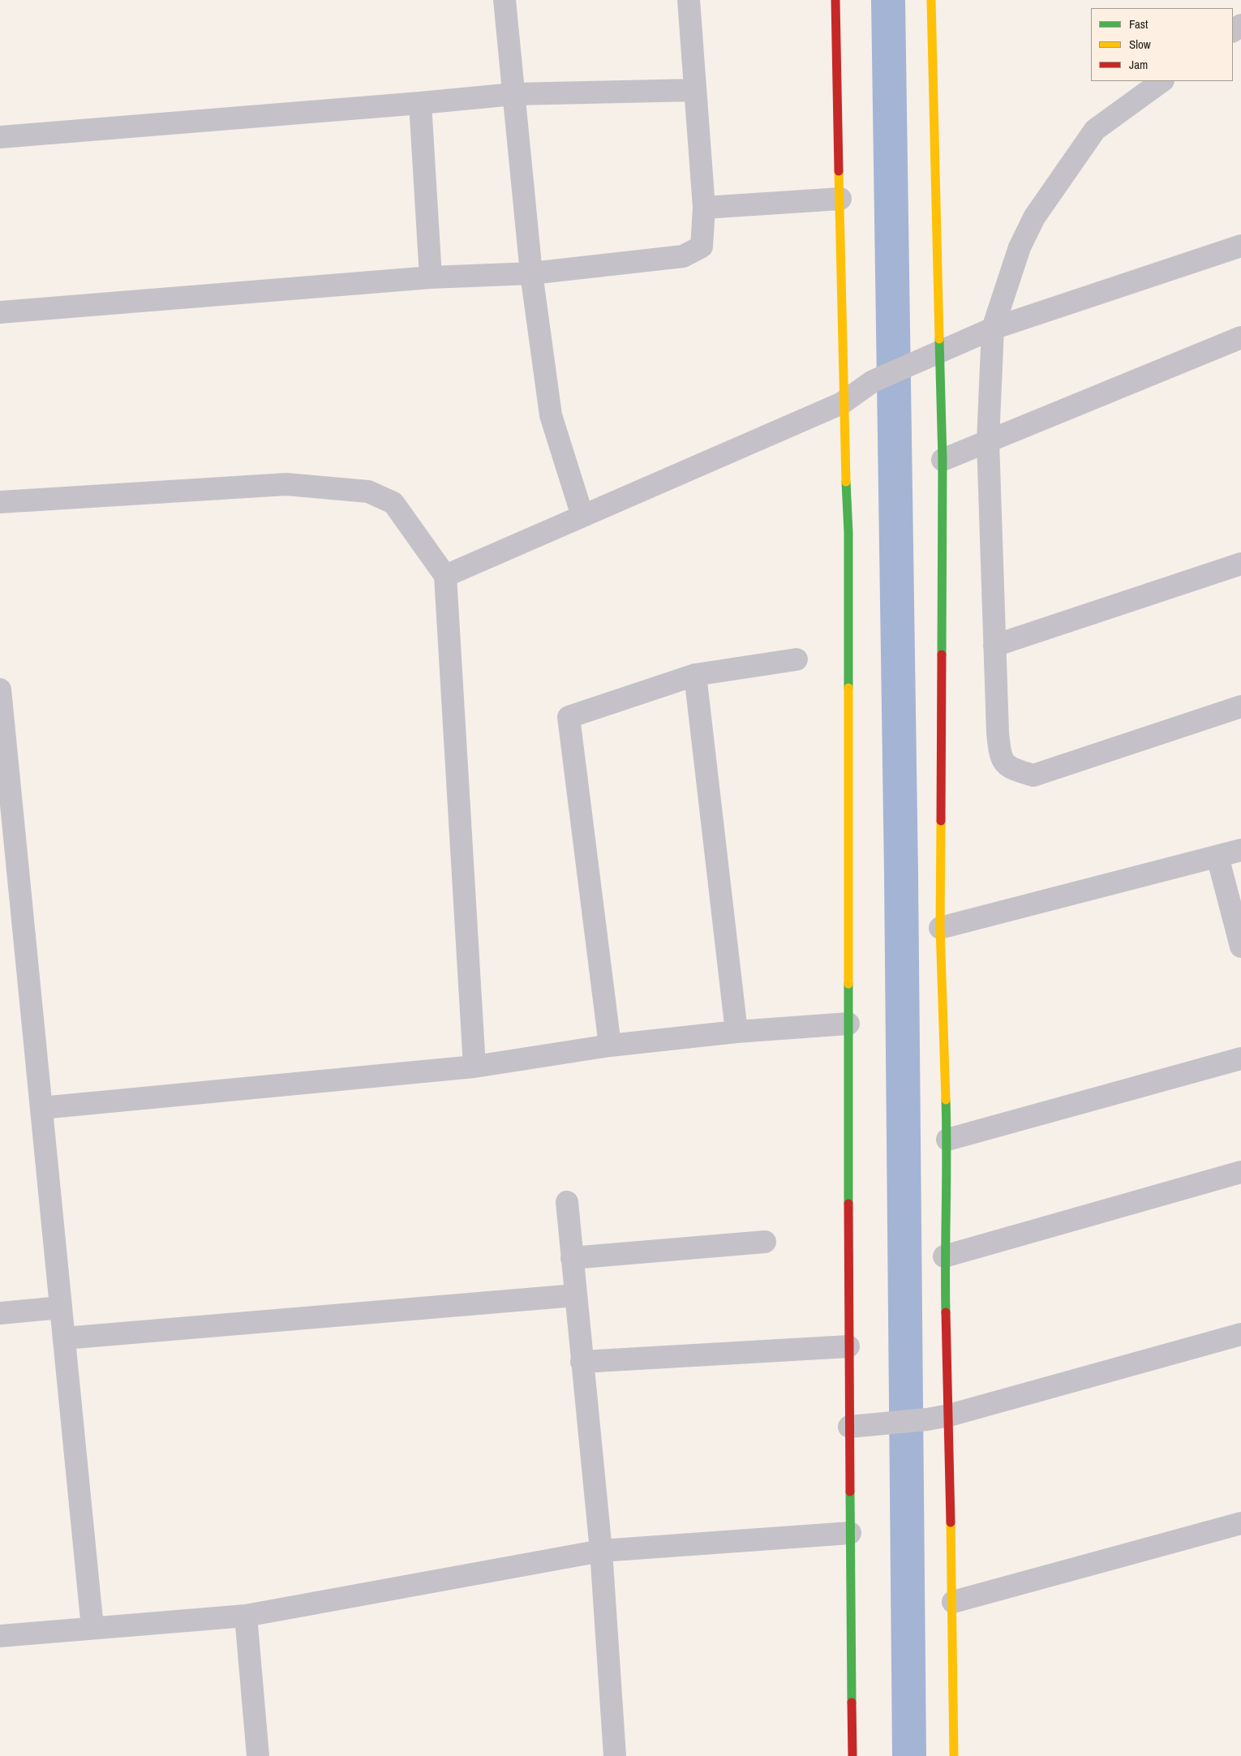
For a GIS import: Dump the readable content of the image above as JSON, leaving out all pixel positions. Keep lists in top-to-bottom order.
{
  "legend": ["Fast", "Slow", "Jam"]
}
